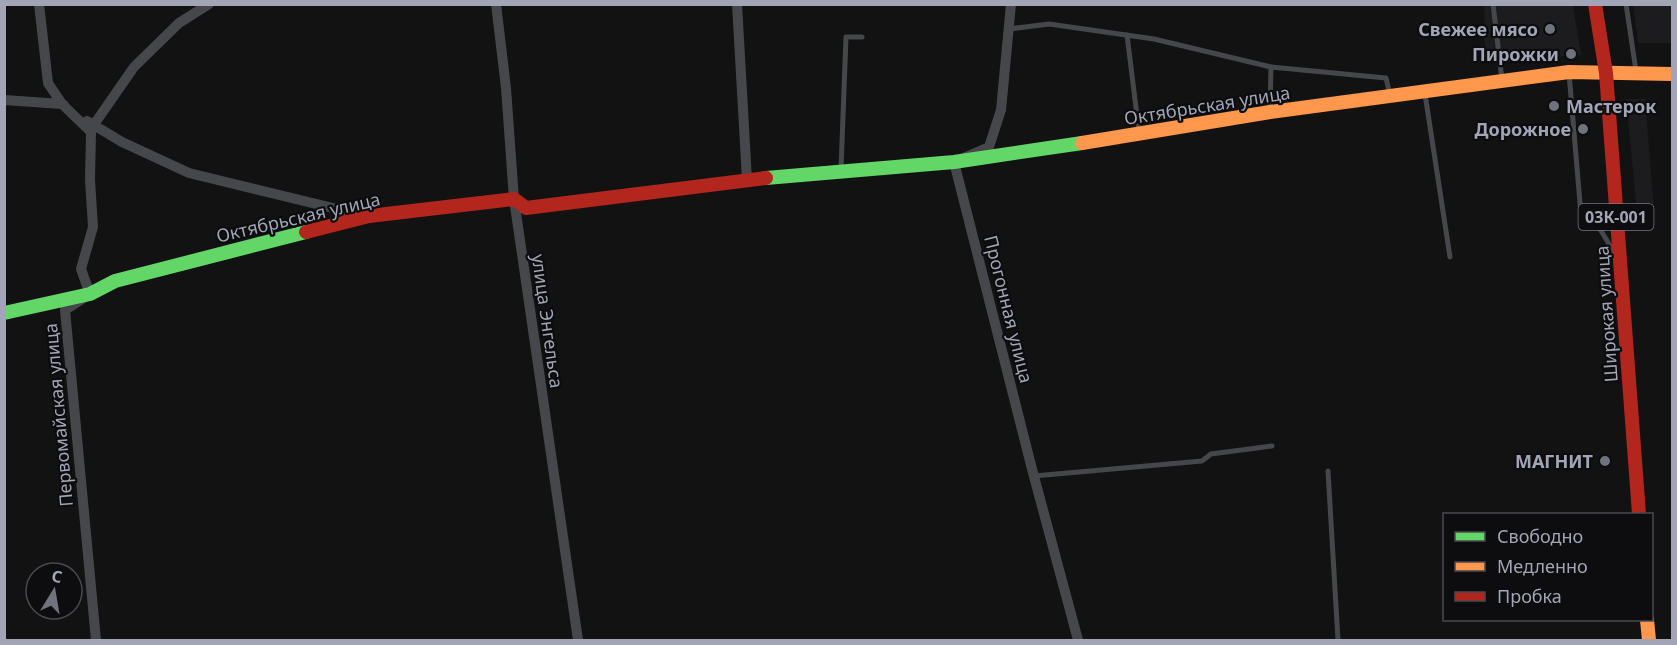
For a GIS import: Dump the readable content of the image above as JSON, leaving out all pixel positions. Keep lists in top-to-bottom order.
{
  "streets": {
    "street": [
      "Октябрьская улица",
      "03К-001",
      "Прогонная улица",
      "Широкая улица",
      "улица Энгельса",
      "Первомайская улица"
    ]
  },
  "crossings": [
    ["Октябрьская улица", "Прогонная улица"],
    ["Октябрьская улица", "Широкая улица"],
    ["Октябрьская улица", "улица Энгельса"],
    ["Октябрьская улица", "Первомайская улица"]
  ],
  "places": [
    "Свежее мясо",
    "Пирожки",
    "Мастерок",
    "Дорожное",
    "МАГНИТ"
  ],
  "legend": ["Свободно", "Медленно", "Пробка"],
  "north": "top"
}
